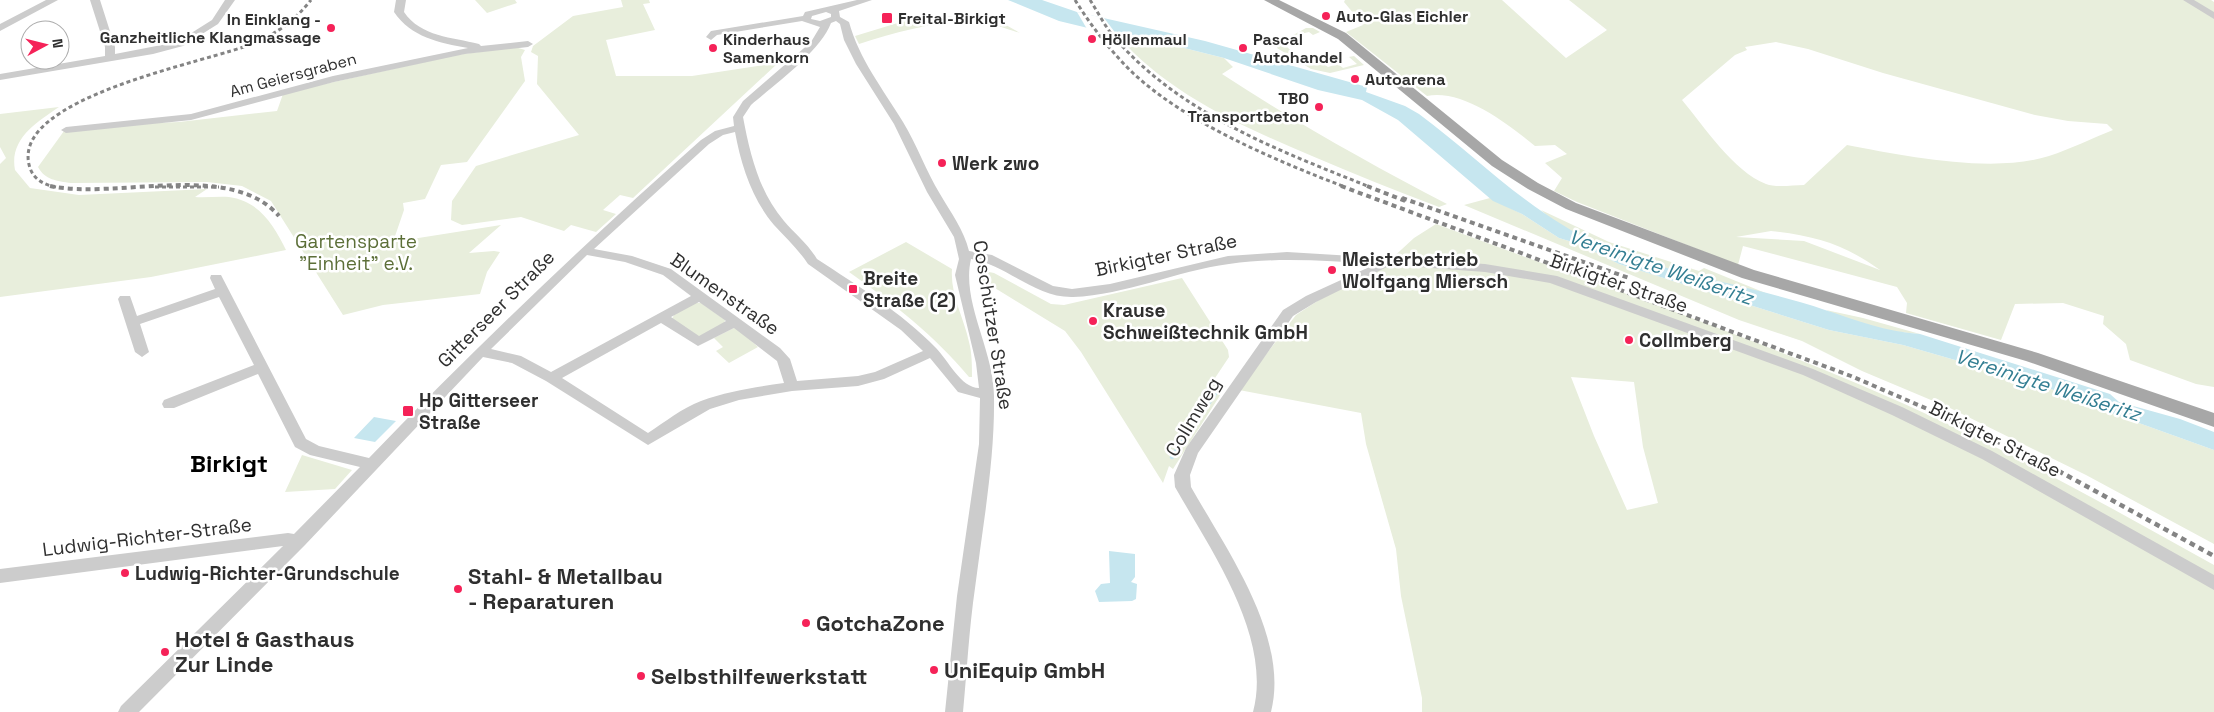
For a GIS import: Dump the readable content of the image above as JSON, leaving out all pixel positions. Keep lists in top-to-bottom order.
{
  "streets": {
    "street": [
      "Am Geiersgraben",
      "Birkigter Straße",
      "Blumenstraße",
      "Gitterseer Straße",
      "Coschützer Straße",
      "Collmweg",
      "Ludwig-Richter-Straße"
    ]
  },
  "crossings": [
    ["Birkigter Straße", "Coschützer Straße"],
    ["Birkigter Straße", "Collmweg"],
    ["Blumenstraße", "Gitterseer Straße"],
    ["Gitterseer Straße", "Ludwig-Richter-Straße"]
  ],
  "districts": ["Birkigt"],
  "water": ["Vereinigte Weißeritz"],
  "parks": ["Gartensparte \"Einheit\" e.V."],
  "places": {
    "other": [
      "Auto-Glas Eichler",
      "In Einklang - Ganzheitliche Klangmassage",
      "Höllenmaul",
      "Kinderhaus Samenkorn",
      "Pascal Autohandel",
      "Autoarena",
      "TBO Transportbeton",
      "Werk zwo",
      "Meisterbetrieb Wolfgang Miersch",
      "Krause Schweißtechnik GmbH",
      "Collmberg",
      "Ludwig-Richter-Grundschule",
      "Stahl- & Metallbau - Reparaturen",
      "GotchaZone",
      "Hotel & Gasthaus Zur Linde",
      "UniEquip GmbH",
      "Selbsthilfewerkstatt"
    ],
    "transit": ["Freital-Birkigt", "Breite Straße (2)", "Hp Gitterseer Straße"]
  },
  "north": "right"
}
